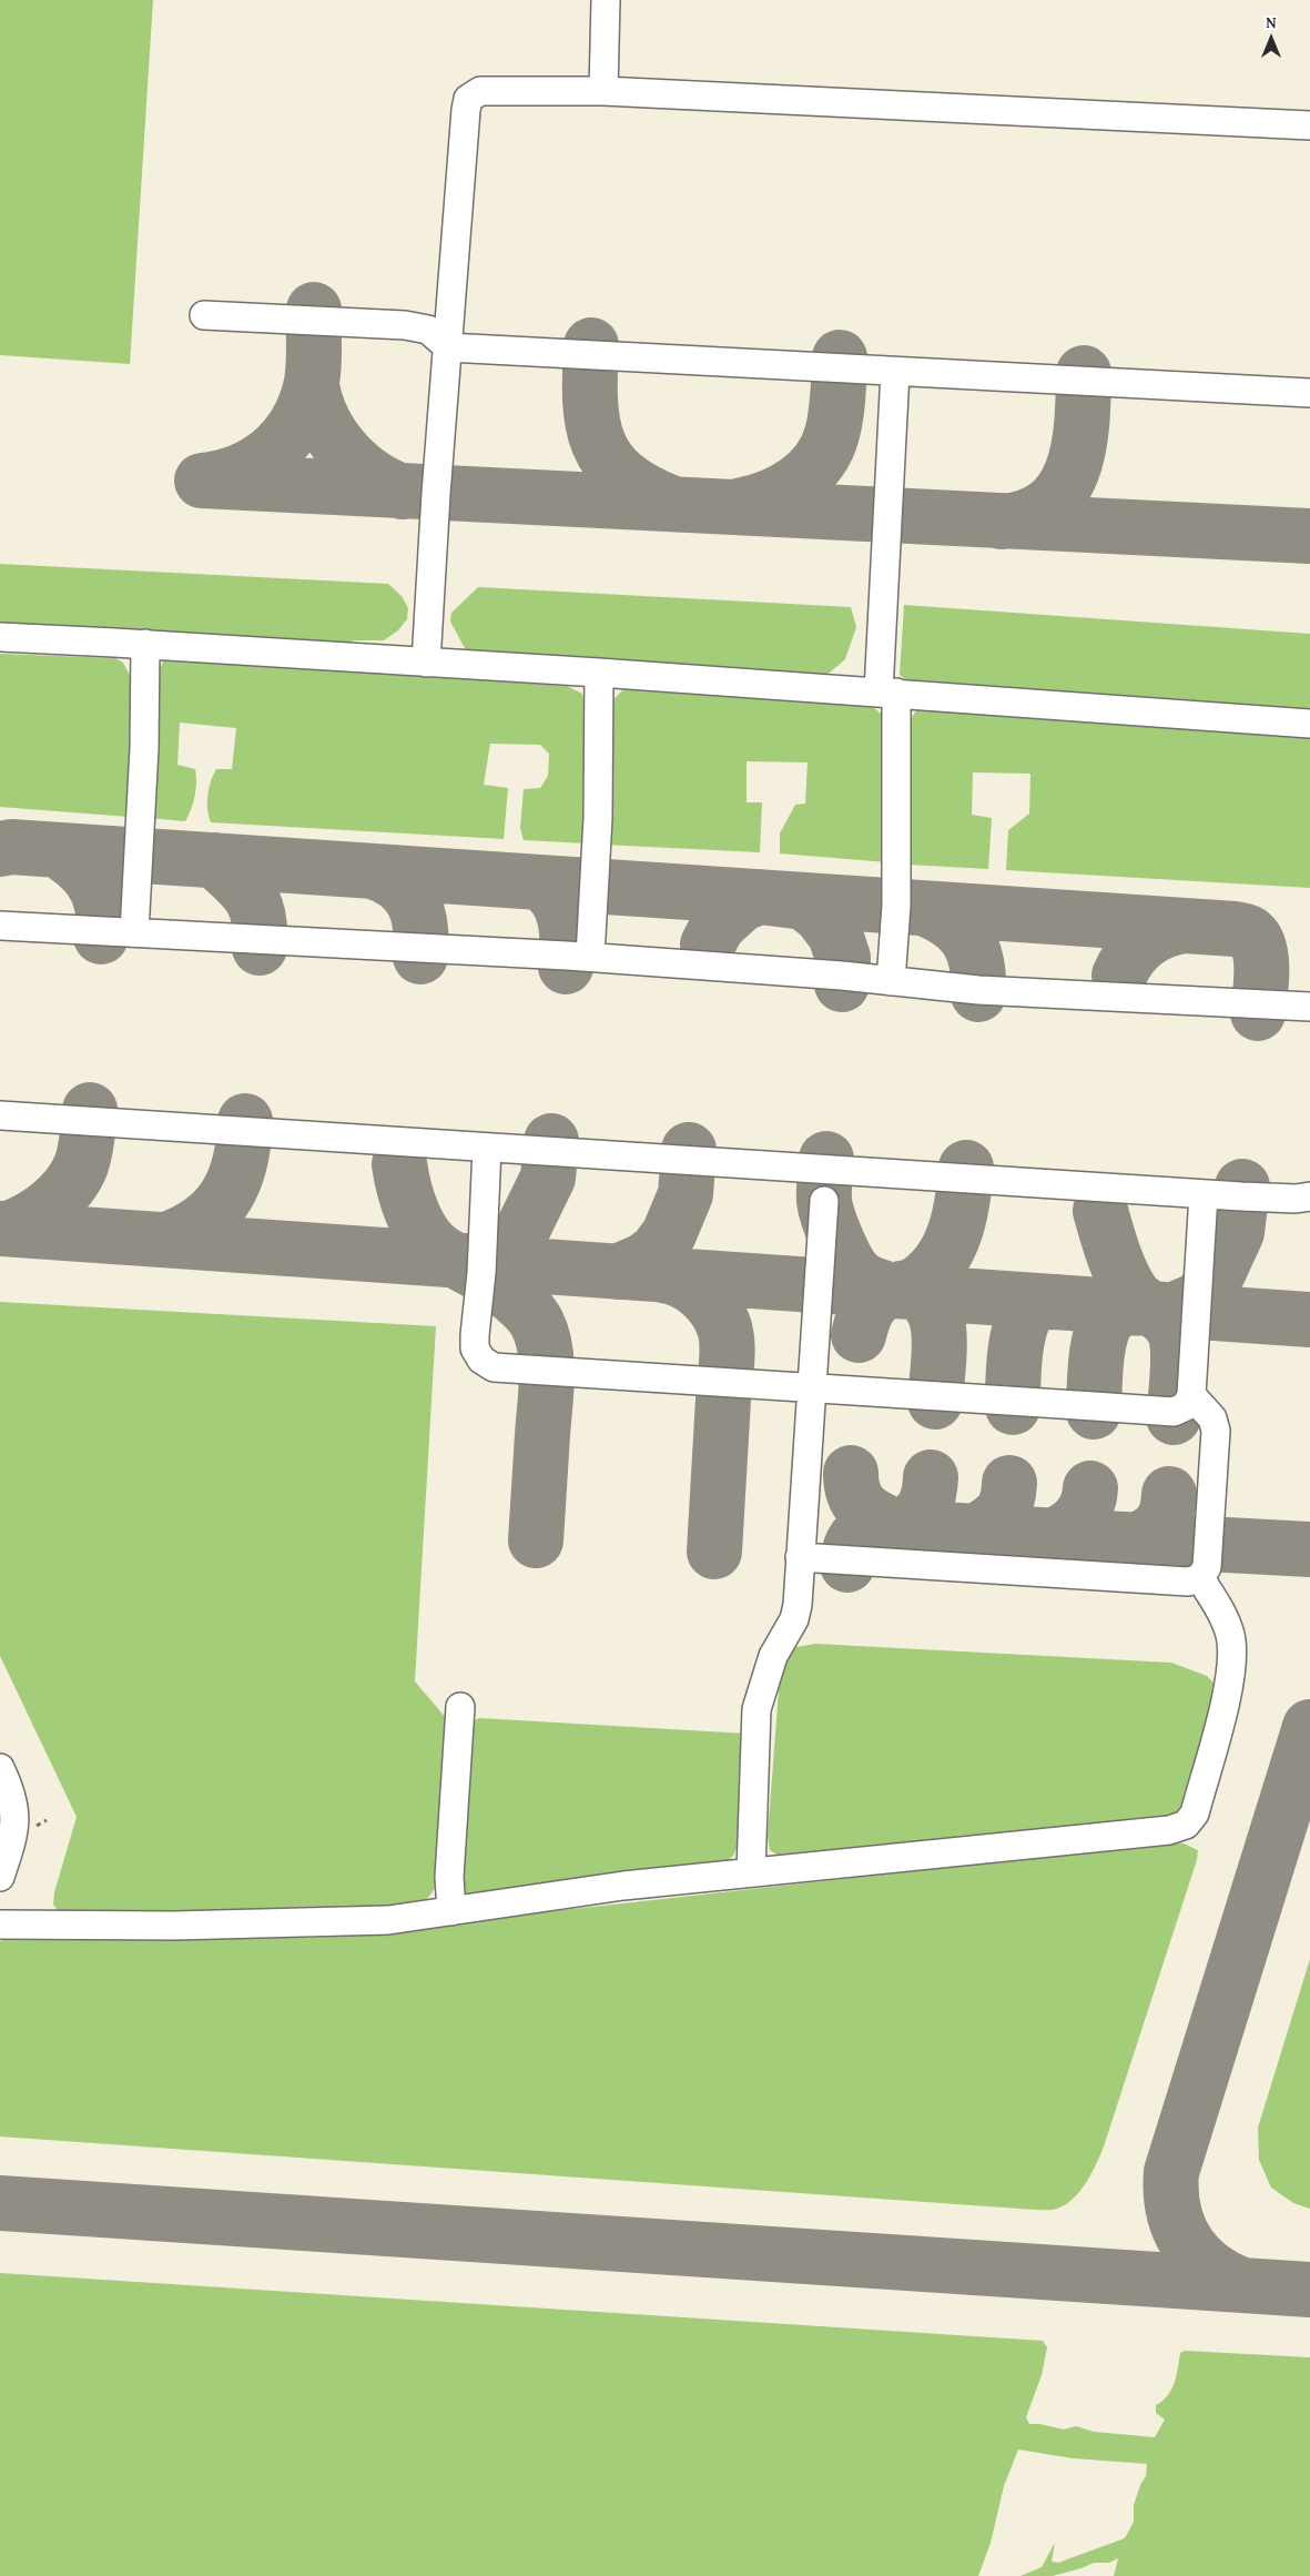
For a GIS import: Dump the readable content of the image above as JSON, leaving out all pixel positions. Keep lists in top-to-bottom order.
{
  "north": "top"
}
